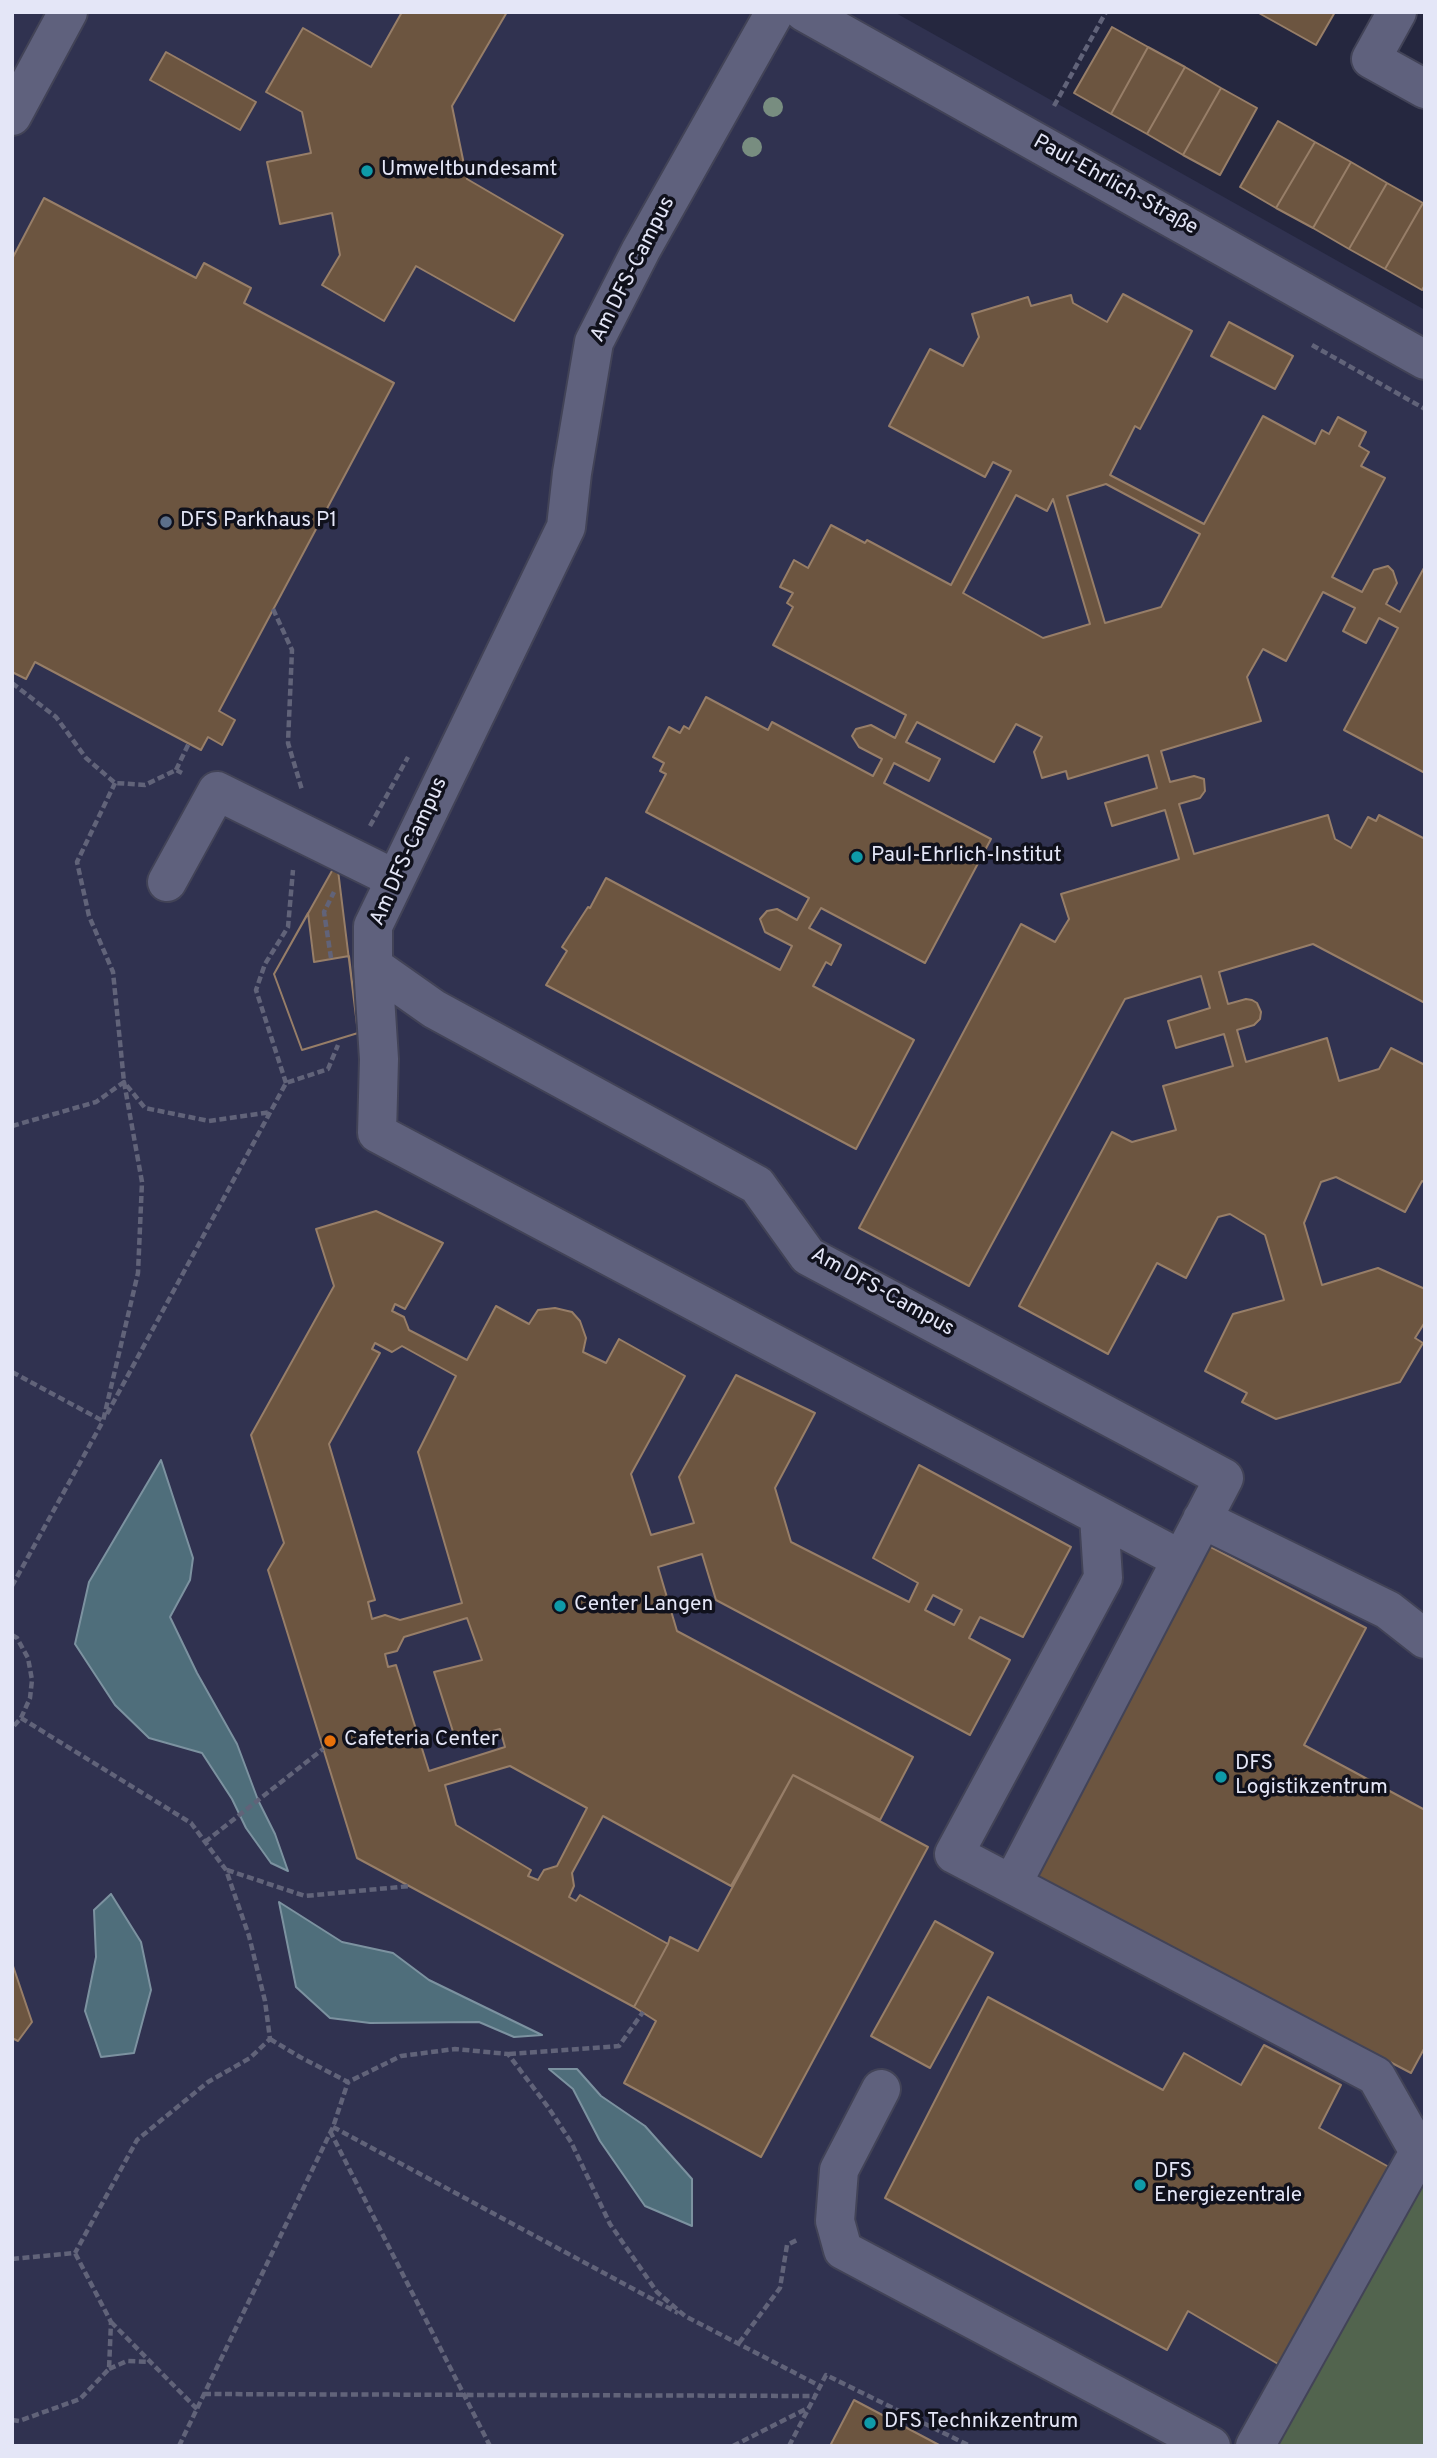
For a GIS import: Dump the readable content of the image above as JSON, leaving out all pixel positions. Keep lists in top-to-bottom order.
{
  "streets": {
    "street": ["Paul-Ehrlich-Straße", "Am DFS-Campus"]
  },
  "places": [
    "Umweltbundesamt",
    "DFS Parkhaus P1",
    "Paul-Ehrlich-Institut",
    "Center Langen",
    "Cafeteria Center",
    "DFS Logistikzentrum",
    "DFS Energiezentrale",
    "DFS Technikzentrum"
  ]
}
